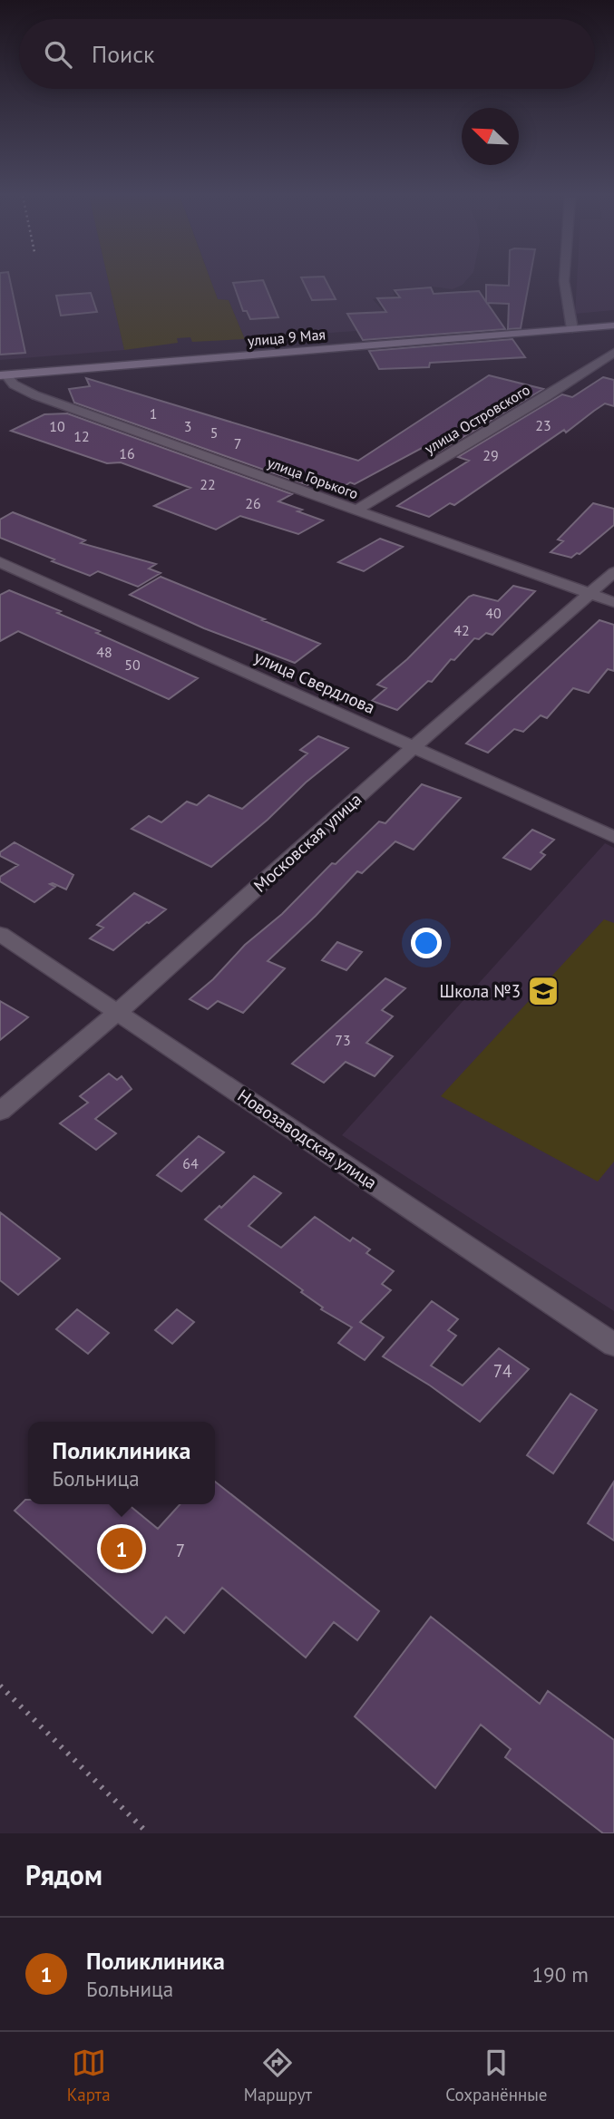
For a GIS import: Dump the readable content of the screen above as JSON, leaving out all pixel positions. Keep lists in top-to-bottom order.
{
  "streets": {
    "street": [
      "улица 9 Мая",
      "улица Островского",
      "улица Горького",
      "улица Свердлова",
      "Московская улица",
      "Новозаводская улица"
    ]
  },
  "crossings": [
    ["улица 9 Мая", "улица Горького"],
    ["улица Островского", "улица Горького"],
    ["улица Горького", "Московская улица"],
    ["улица Свердлова", "Московская улица"],
    ["Московская улица", "Новозаводская улица"]
  ],
  "places": {
    "school or university": ["Школа №3"]
  },
  "house_numbers": [
    "1",
    "23",
    "10",
    "3",
    "5",
    "12",
    "7",
    "16",
    "29",
    "22",
    "26",
    "40",
    "42",
    "48",
    "50",
    "73",
    "64",
    "74",
    "7"
  ],
  "north": "top left",
  "page": {
    "search": "Поиск",
    "popup": ["Поликлиника", "Больница"],
    "pins": "1",
    "heading": "Рядом",
    "list": [
      {
        "mark": "1",
        "name": "Поликлиника",
        "note": "Больница",
        "value": "190 m"
      }
    ],
    "nav": ["Карта", "Маршрут", "Сохранённые"]
  }
}
